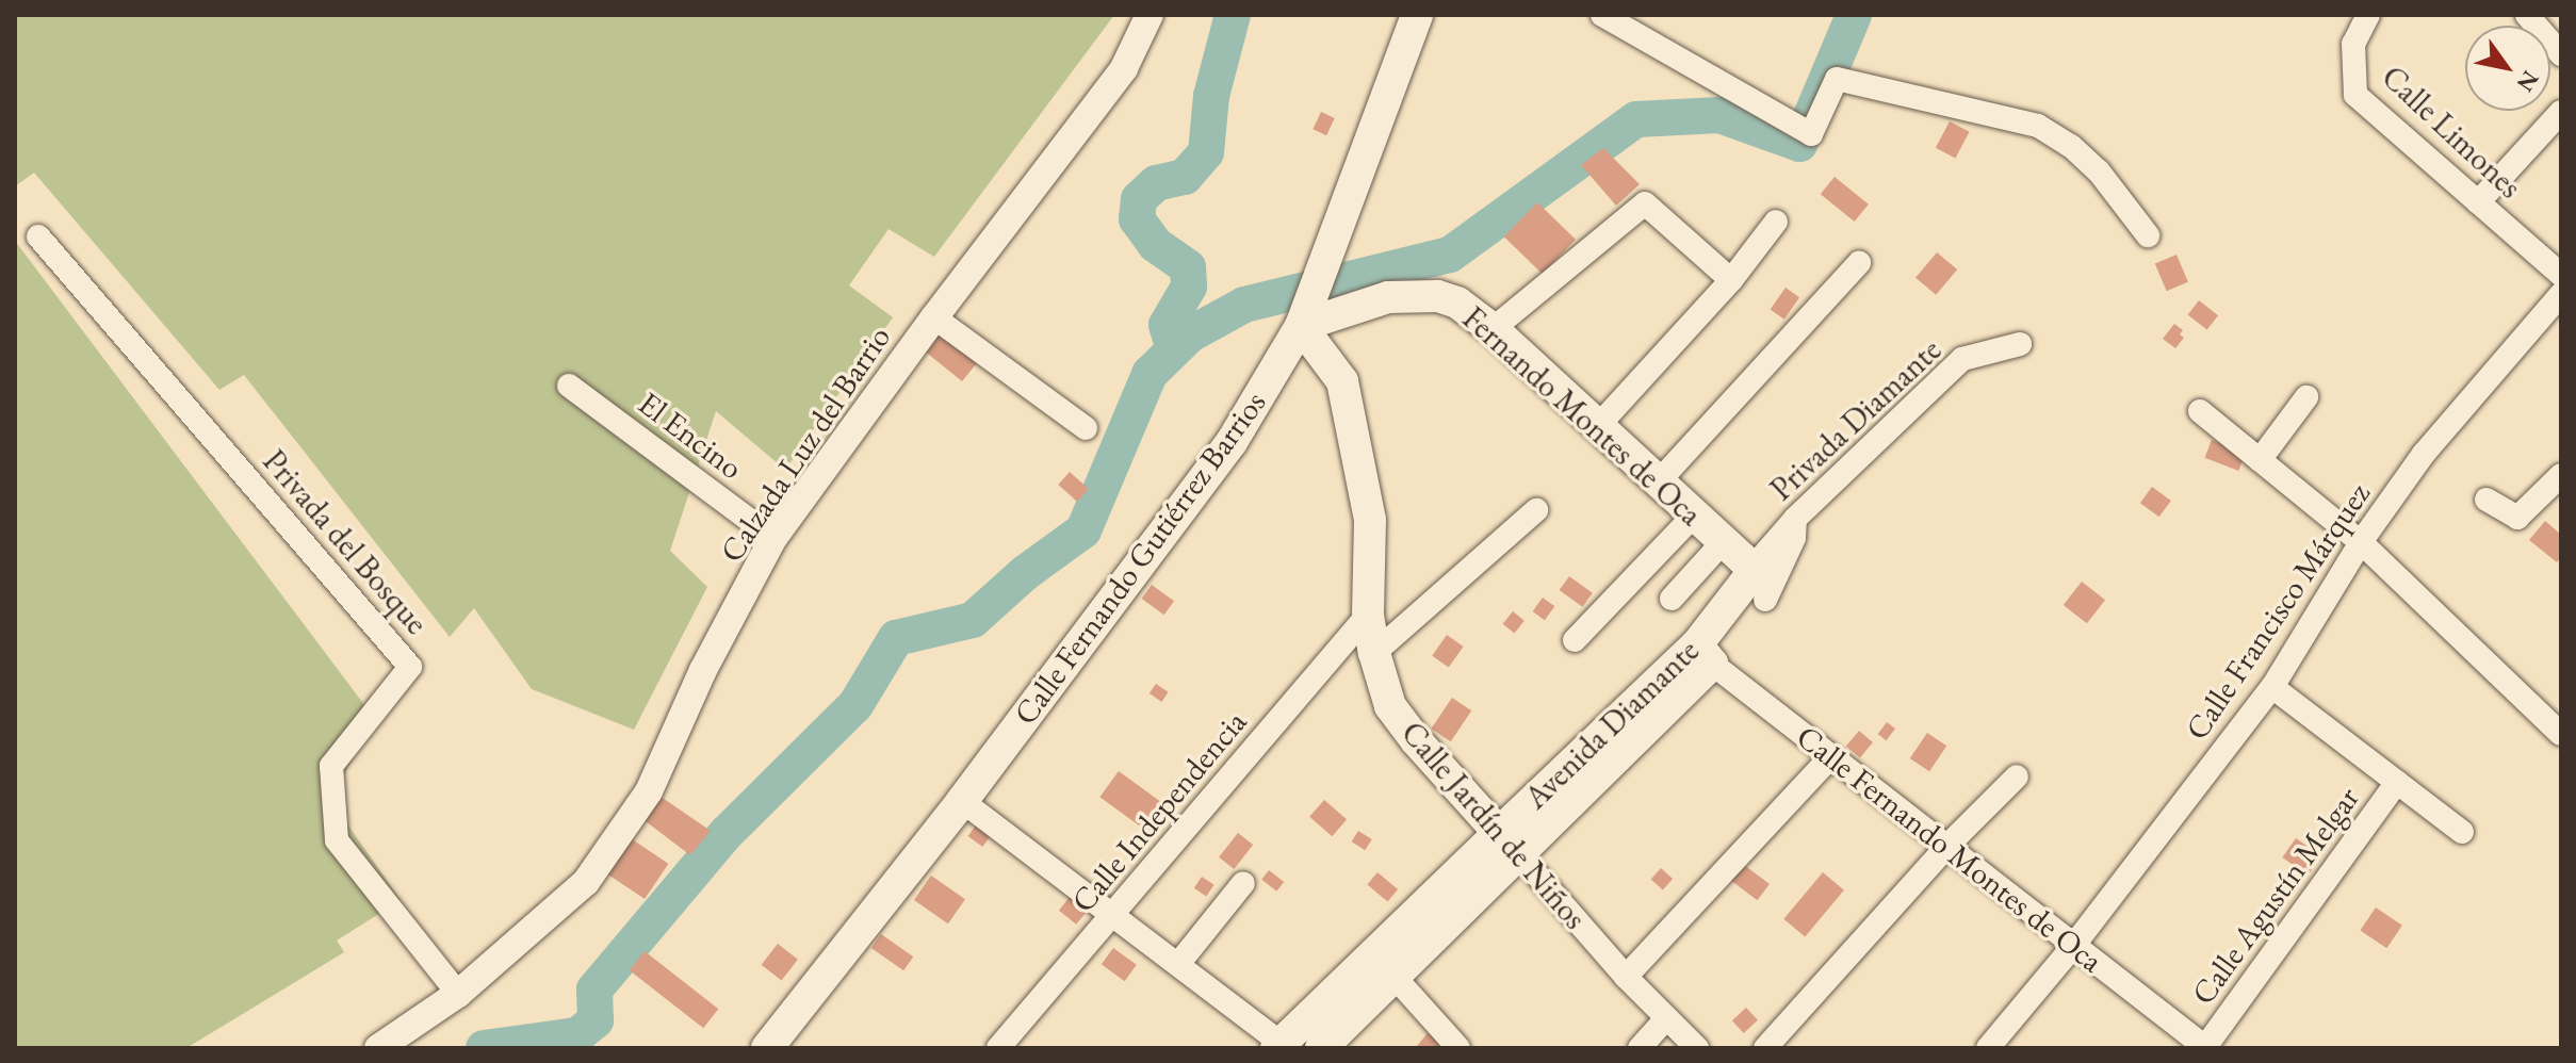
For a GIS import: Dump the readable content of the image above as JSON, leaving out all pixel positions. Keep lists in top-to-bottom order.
{
  "streets": {
    "main road": [
      "Fernando Montes de Oca",
      "Calle Fernando Gutiérrez Barrios",
      "Avenida Diamante",
      "Calle Jardín de Niños"
    ],
    "street": [
      "Calle Limones",
      "Privada Diamante",
      "El Encino",
      "Calzada Luz del Barrio",
      "Privada del Bosque",
      "Calle Francisco Márquez",
      "Calle Independencia",
      "Calle Fernando Montes de Oca",
      "Calle Agustín Melgar"
    ]
  },
  "crossings": [
    ["Fernando Montes de Oca", "Privada Diamante"],
    ["Fernando Montes de Oca", "Calle Fernando Gutiérrez Barrios"],
    ["Fernando Montes de Oca", "Avenida Diamante"],
    ["Fernando Montes de Oca", "Calle Jardín de Niños"],
    ["Privada Diamante", "Avenida Diamante"],
    ["El Encino", "Calzada Luz del Barrio"],
    ["Calzada Luz del Barrio", "Privada del Bosque"],
    ["Calle Fernando Gutiérrez Barrios", "Calle Jardín de Niños"],
    ["Calle Francisco Márquez", "Calle Fernando Montes de Oca"],
    ["Avenida Diamante", "Calle Jardín de Niños"],
    ["Avenida Diamante", "Calle Fernando Montes de Oca"],
    ["Calle Independencia", "Calle Jardín de Niños"],
    ["Calle Fernando Montes de Oca", "Calle Agustín Melgar"]
  ],
  "north": "bottom right"
}
